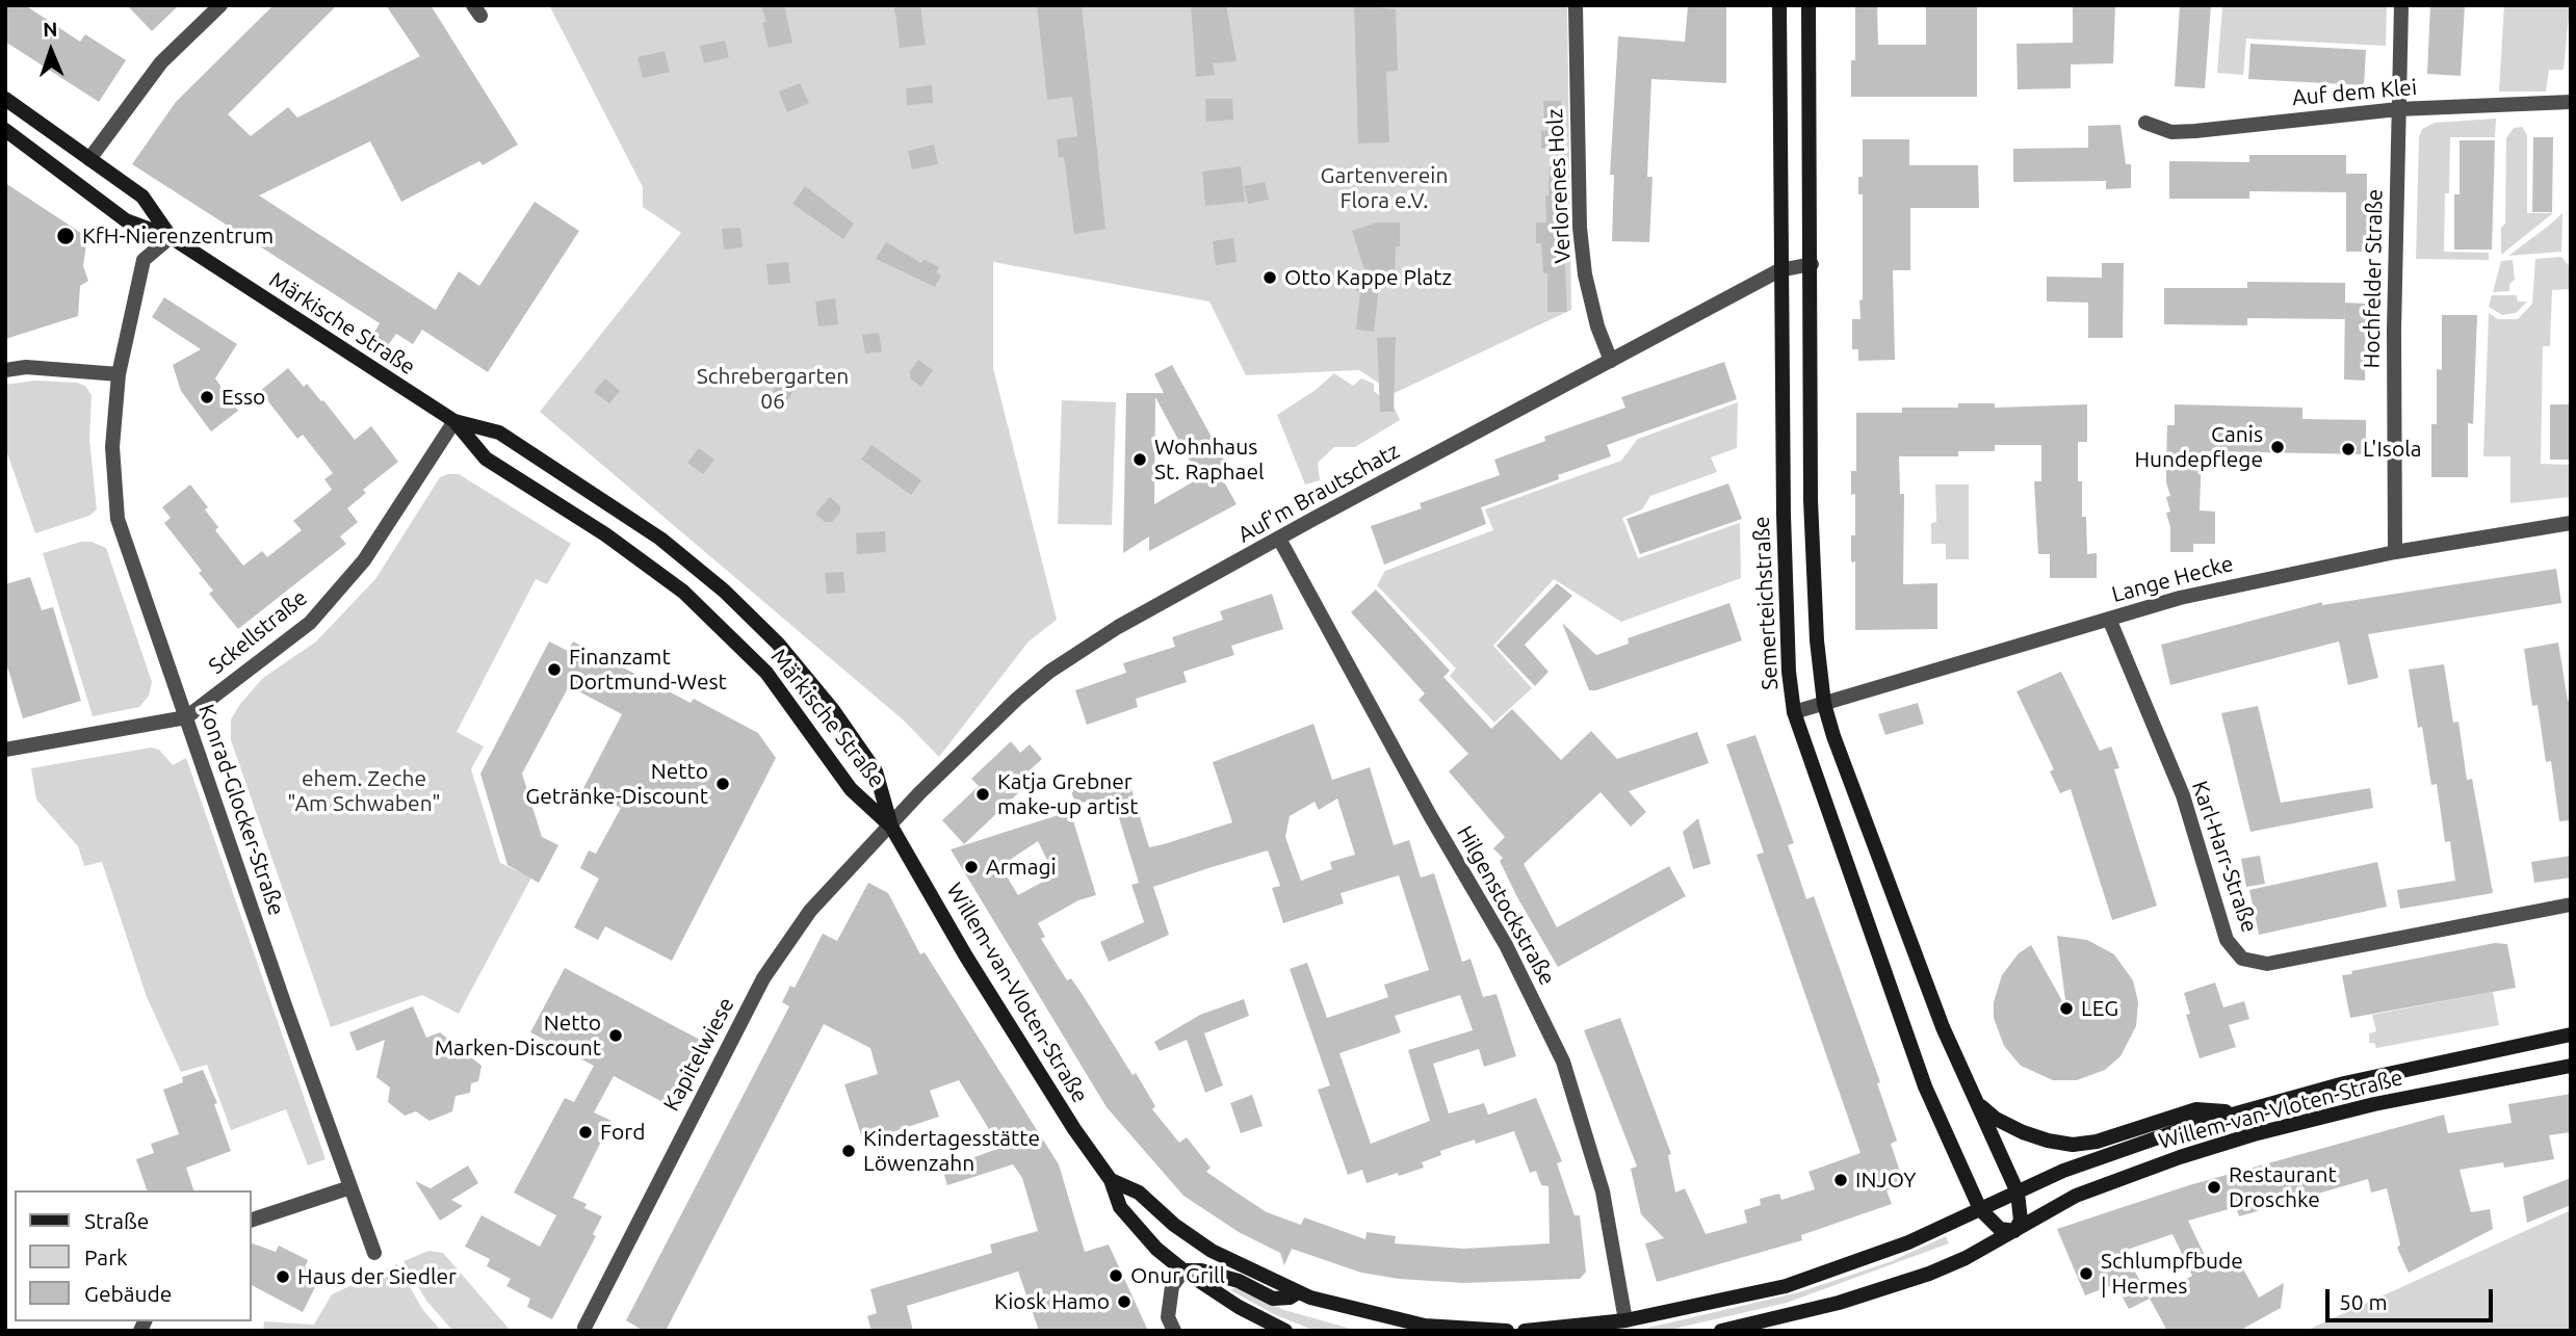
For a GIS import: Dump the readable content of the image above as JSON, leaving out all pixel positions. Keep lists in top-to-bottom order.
{
  "streets": {
    "main road": ["Märkische Straße", "Semerteichstraße", "Willem-van-Vloten-Straße"],
    "street": [
      "Auf dem Klei",
      "Verlorenes Holz",
      "Hochfelder Straße",
      "Auf'm Brautschatz",
      "Lange Hecke",
      "Sckellstraße",
      "Konrad-Glocker-Straße",
      "Karl-Harr-Straße",
      "Hilgenstockstraße",
      "Kapitelwiese"
    ]
  },
  "crossings": [
    ["Auf dem Klei", "Hochfelder Straße"],
    ["Verlorenes Holz", "Auf'm Brautschatz"],
    ["Hochfelder Straße", "Lange Hecke"],
    ["Märkische Straße", "Auf'm Brautschatz"],
    ["Märkische Straße", "Sckellstraße"],
    ["Märkische Straße", "Konrad-Glocker-Straße"],
    ["Märkische Straße", "Willem-van-Vloten-Straße"],
    ["Märkische Straße", "Kapitelwiese"],
    ["Auf'm Brautschatz", "Semerteichstraße"],
    ["Auf'm Brautschatz", "Hilgenstockstraße"],
    ["Auf'm Brautschatz", "Willem-van-Vloten-Straße"],
    ["Auf'm Brautschatz", "Kapitelwiese"],
    ["Lange Hecke", "Semerteichstraße"],
    ["Lange Hecke", "Karl-Harr-Straße"],
    ["Semerteichstraße", "Willem-van-Vloten-Straße"],
    ["Sckellstraße", "Konrad-Glocker-Straße"],
    ["Hilgenstockstraße", "Willem-van-Vloten-Straße"],
    ["Willem-van-Vloten-Straße", "Kapitelwiese"]
  ],
  "parks": ["Gartenverein Flora e.V.", "Schrebergarten 06", "ehem. Zeche \"Am Schwaben\""],
  "places": [
    "KfH-Nierenzentrum",
    "Otto Kappe Platz",
    "Esso",
    "Canis Hundepflege",
    "L'Isola",
    "Wohnhaus St. Raphael",
    "Finanzamt Dortmund-West",
    "Netto Getränke-Discount",
    "Katja Grebner make-up artist",
    "Armagi",
    "LEG",
    "Netto Marken-Discount",
    "Ford",
    "Kindertagesstätte Löwenzahn",
    "INJOY",
    "Restaurant Droschke",
    "Schlumpfbude | Hermes",
    "Onur Grill",
    "Haus der Siedler",
    "Kiosk Hamo"
  ],
  "legend": ["Straße", "Park", "Gebäude"],
  "scale_bar": "50 m",
  "north": "top"
}
